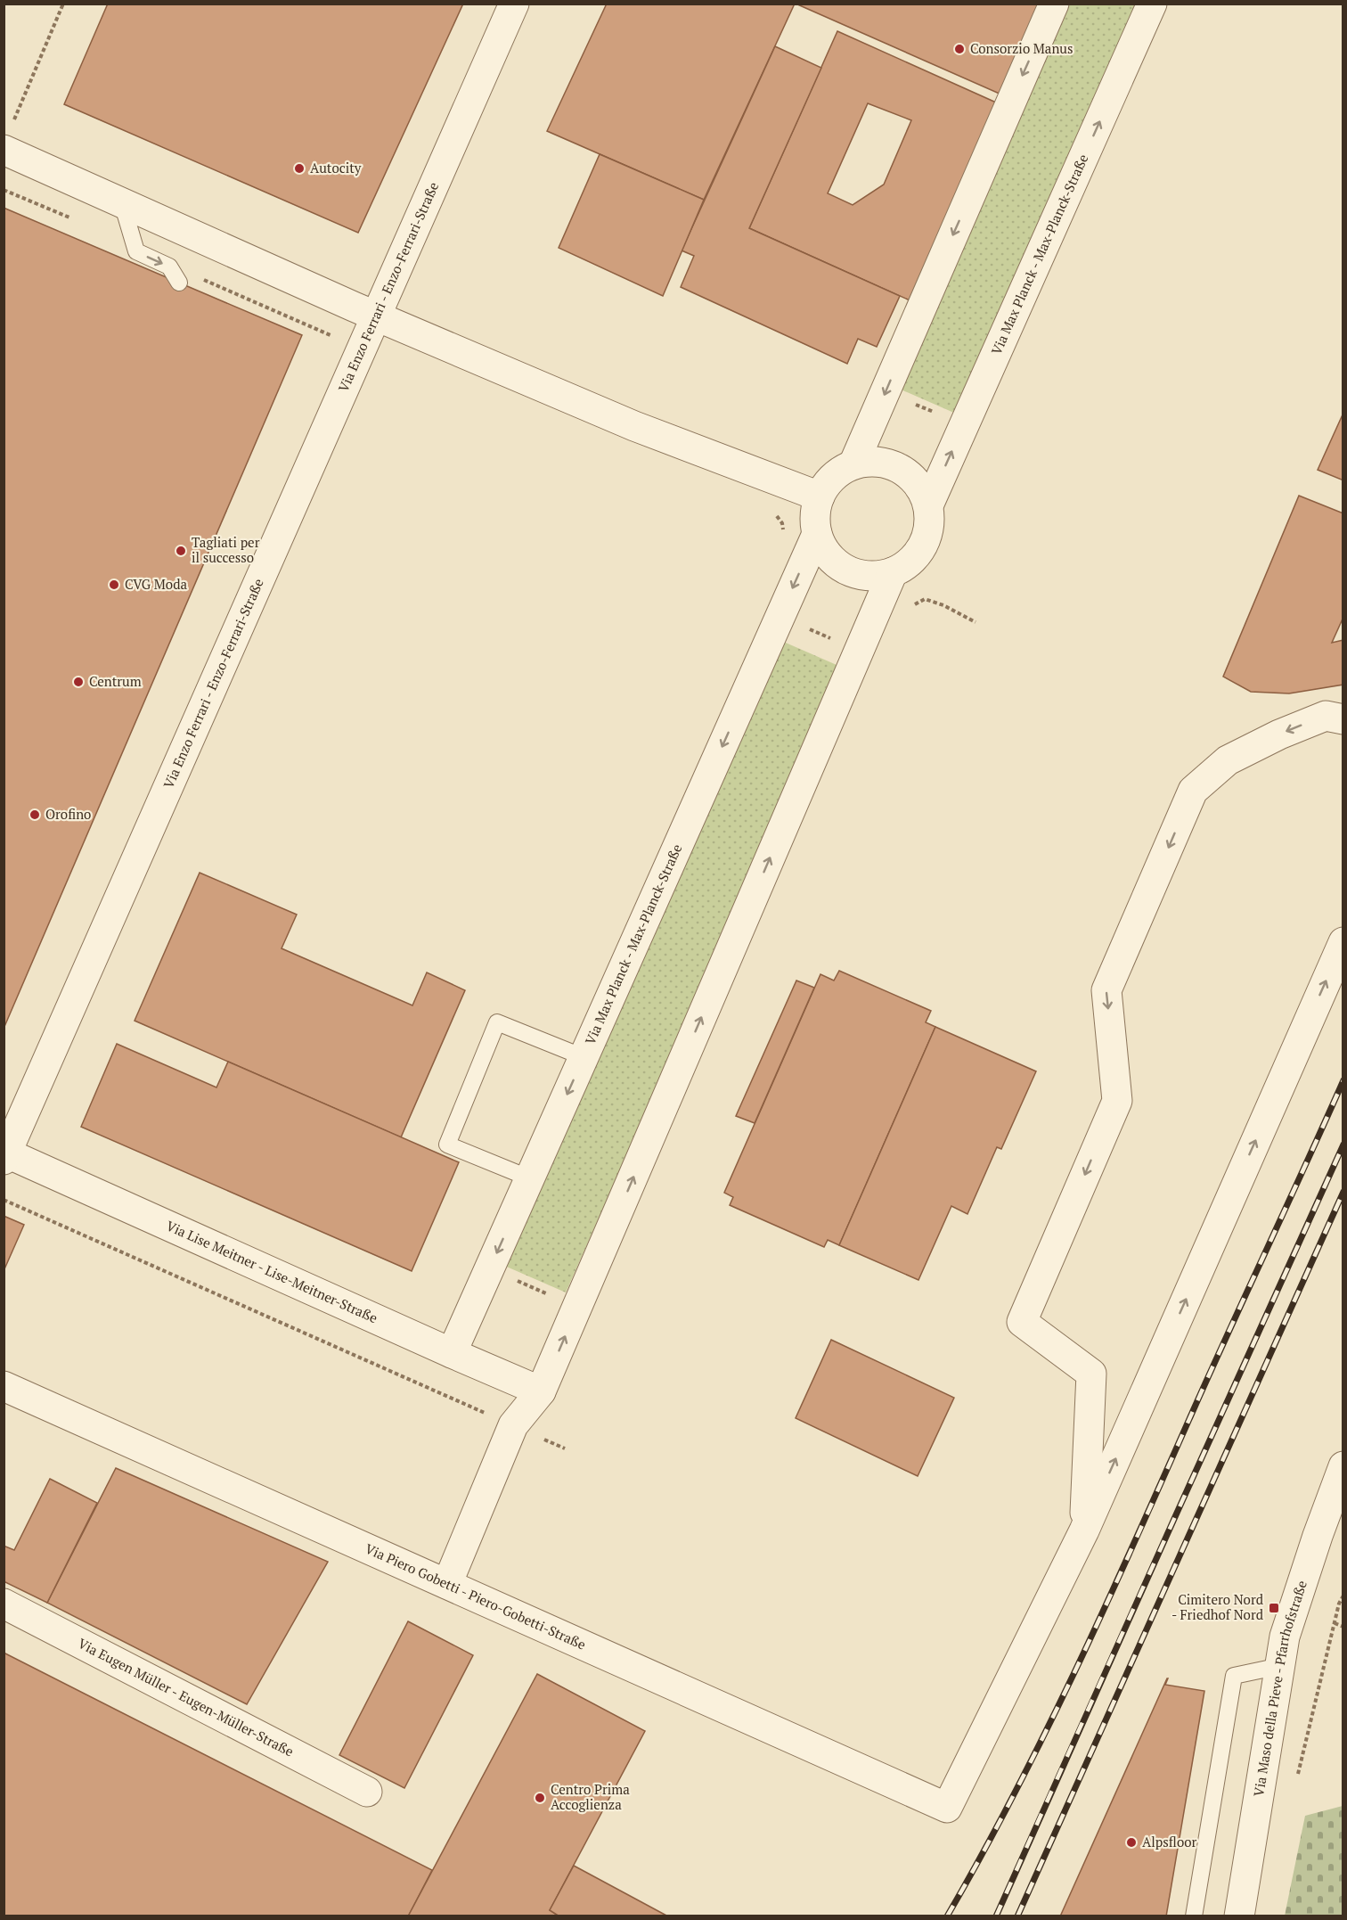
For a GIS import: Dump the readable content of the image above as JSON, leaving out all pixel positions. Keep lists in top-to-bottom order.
{
  "streets": {
    "street": [
      "Via Max Planck - Max-Planck-Straße",
      "Via Enzo Ferrari - Enzo-Ferrari-Straße",
      "Via Lise Meitner - Lise-Meitner-Straße",
      "Via Piero Gobetti - Piero-Gobetti-Straße",
      "Via Maso della Pieve - Pfarrhofstraße",
      "Via Eugen Müller - Eugen-Müller-Straße"
    ]
  },
  "crossings": [
    ["Via Max Planck - Max-Planck-Straße", "Via Lise Meitner - Lise-Meitner-Straße"],
    ["Via Enzo Ferrari - Enzo-Ferrari-Straße", "Via Lise Meitner - Lise-Meitner-Straße"]
  ],
  "places": {
    "other": [
      "Consorzio Manus",
      "Autocity",
      "Tagliati per il successo",
      "CVG Moda",
      "Centrum",
      "Orofino",
      "Centro Prima Accoglienza",
      "Alpsfloor"
    ],
    "transit": ["Cimitero Nord - Friedhof Nord"]
  }
}
